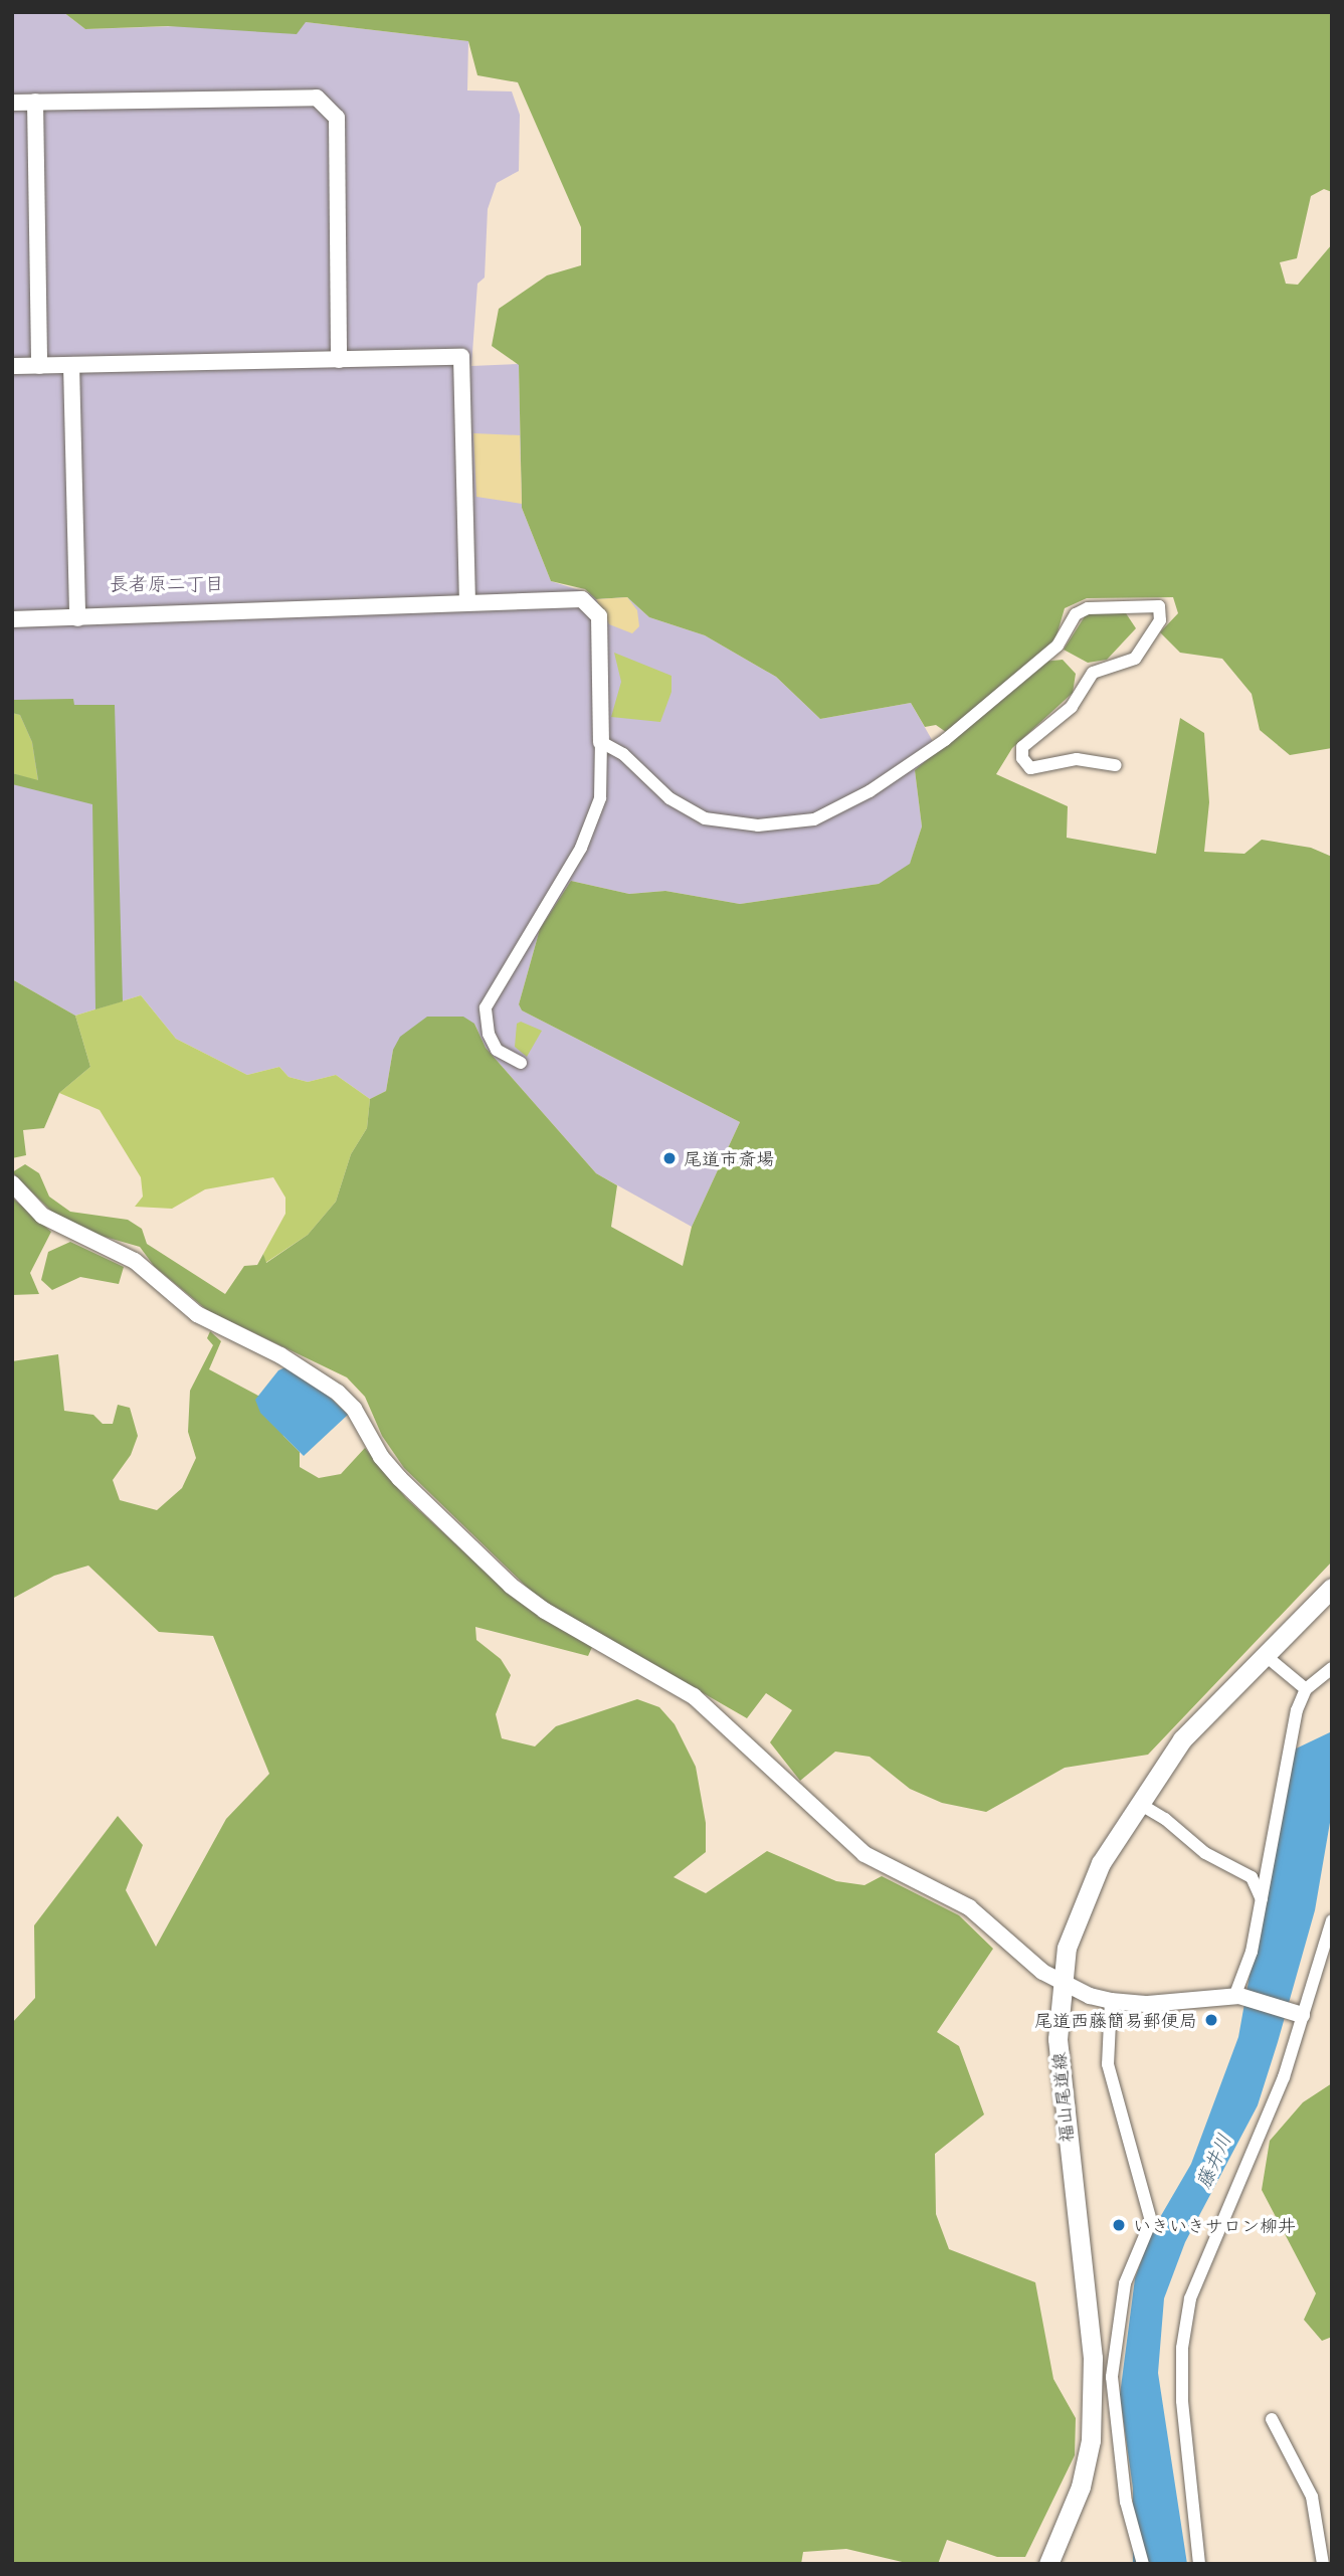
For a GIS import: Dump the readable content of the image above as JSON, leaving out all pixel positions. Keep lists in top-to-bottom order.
{
  "streets": {
    "main road": ["福山尾道線"]
  },
  "districts": ["長者原二丁目"],
  "water": ["藤井川"],
  "places": ["尾道市斎場", "尾道西藤簡易郵便局", "いきいきサロン柳井"]
}
